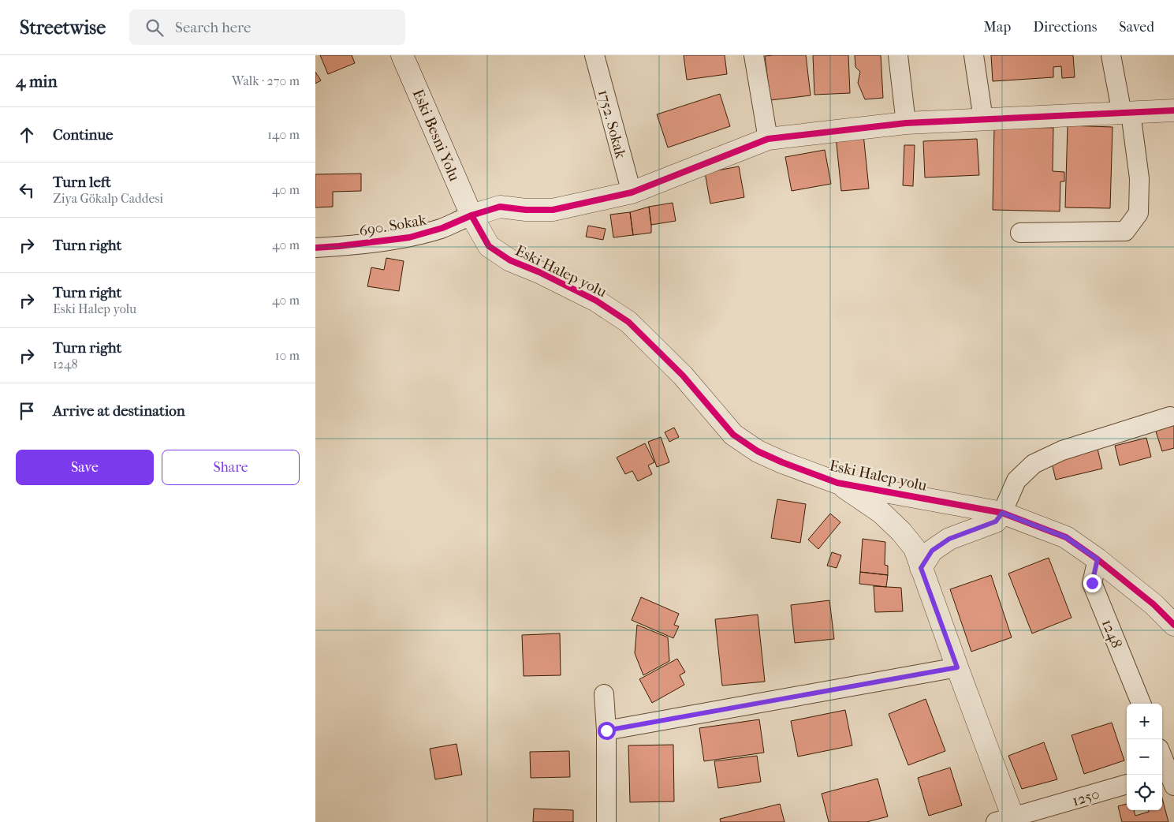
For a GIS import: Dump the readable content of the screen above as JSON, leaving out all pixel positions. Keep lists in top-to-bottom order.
{
  "streets": {
    "street": [
      "1752. Sokak",
      "Eski Besni Yolu",
      "690. Sokak",
      "Eski Halep yolu",
      "1248",
      "1250"
    ]
  },
  "crossings": [
    ["Eski Besni Yolu", "690. Sokak"],
    ["Eski Besni Yolu", "Eski Halep yolu"],
    ["690. Sokak", "Eski Halep yolu"],
    ["Eski Halep yolu", "1248"]
  ],
  "page": {
    "header": "Streetwise",
    "search": "Search here",
    "nav": ["Map", "Directions", "Saved"],
    "heading": ["4 min", "Walk · 270 m"],
    "list": [
      ["Continue", "140 m"],
      ["Turn left", "Ziya Gökalp Caddesi", "40 m"],
      ["Turn right", "40 m"],
      ["Turn right", "Eski Halep yolu", "40 m"],
      ["Turn right", "1248", "10 m"],
      "Arrive at destination"
    ],
    "buttons": ["Save", "Share"],
    "map_buttons": ["+", "−"]
  }
}
